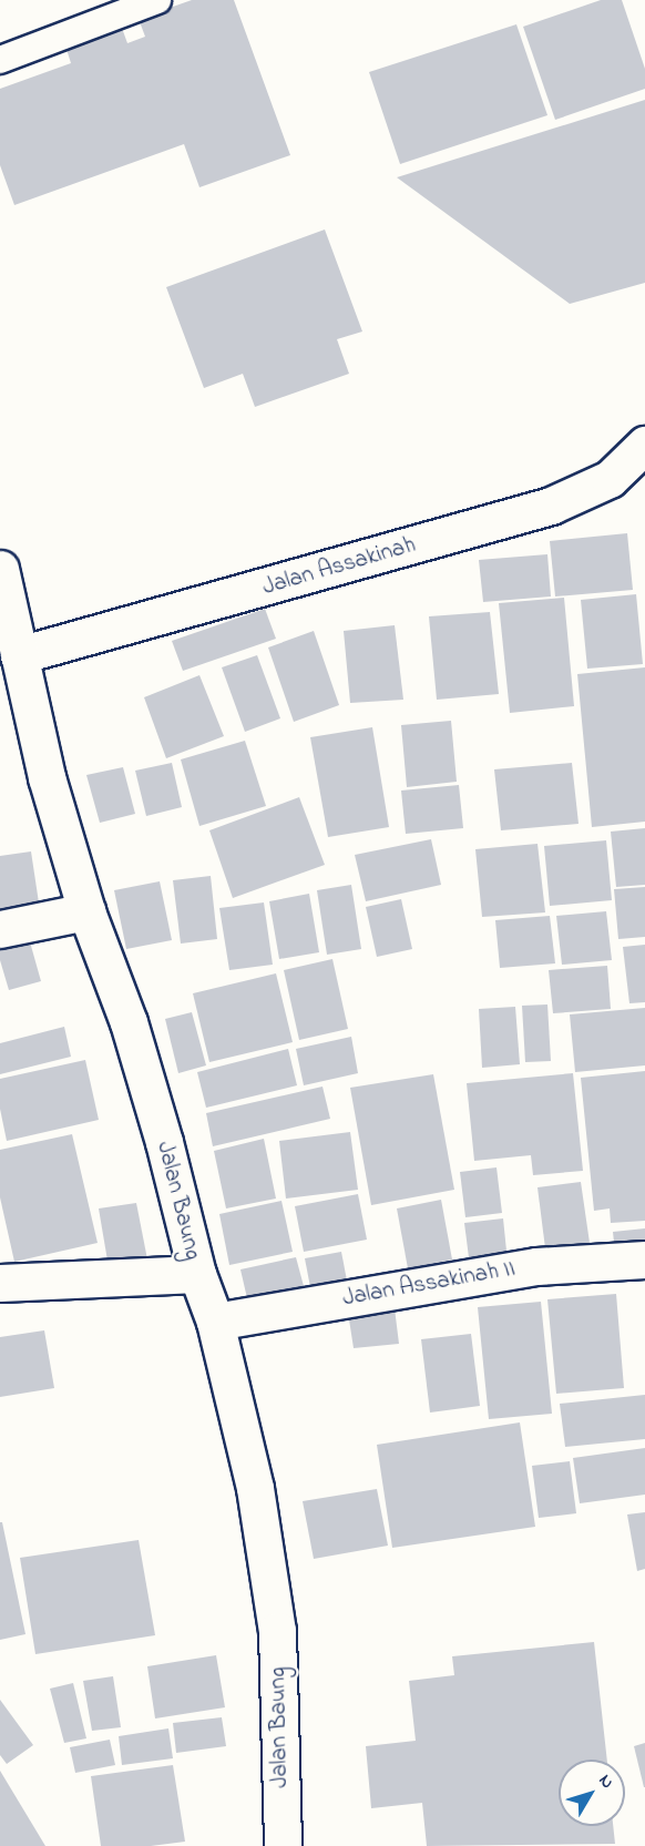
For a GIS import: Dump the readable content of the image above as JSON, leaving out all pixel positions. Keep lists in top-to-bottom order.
{
  "streets": {
    "street": ["Jalan Assakinah", "Jalan Baung", "Jalan Assakinah II"]
  },
  "crossings": [
    ["Jalan Assakinah", "Jalan Baung"],
    ["Jalan Baung", "Jalan Assakinah II"]
  ],
  "north": "top right"
}
